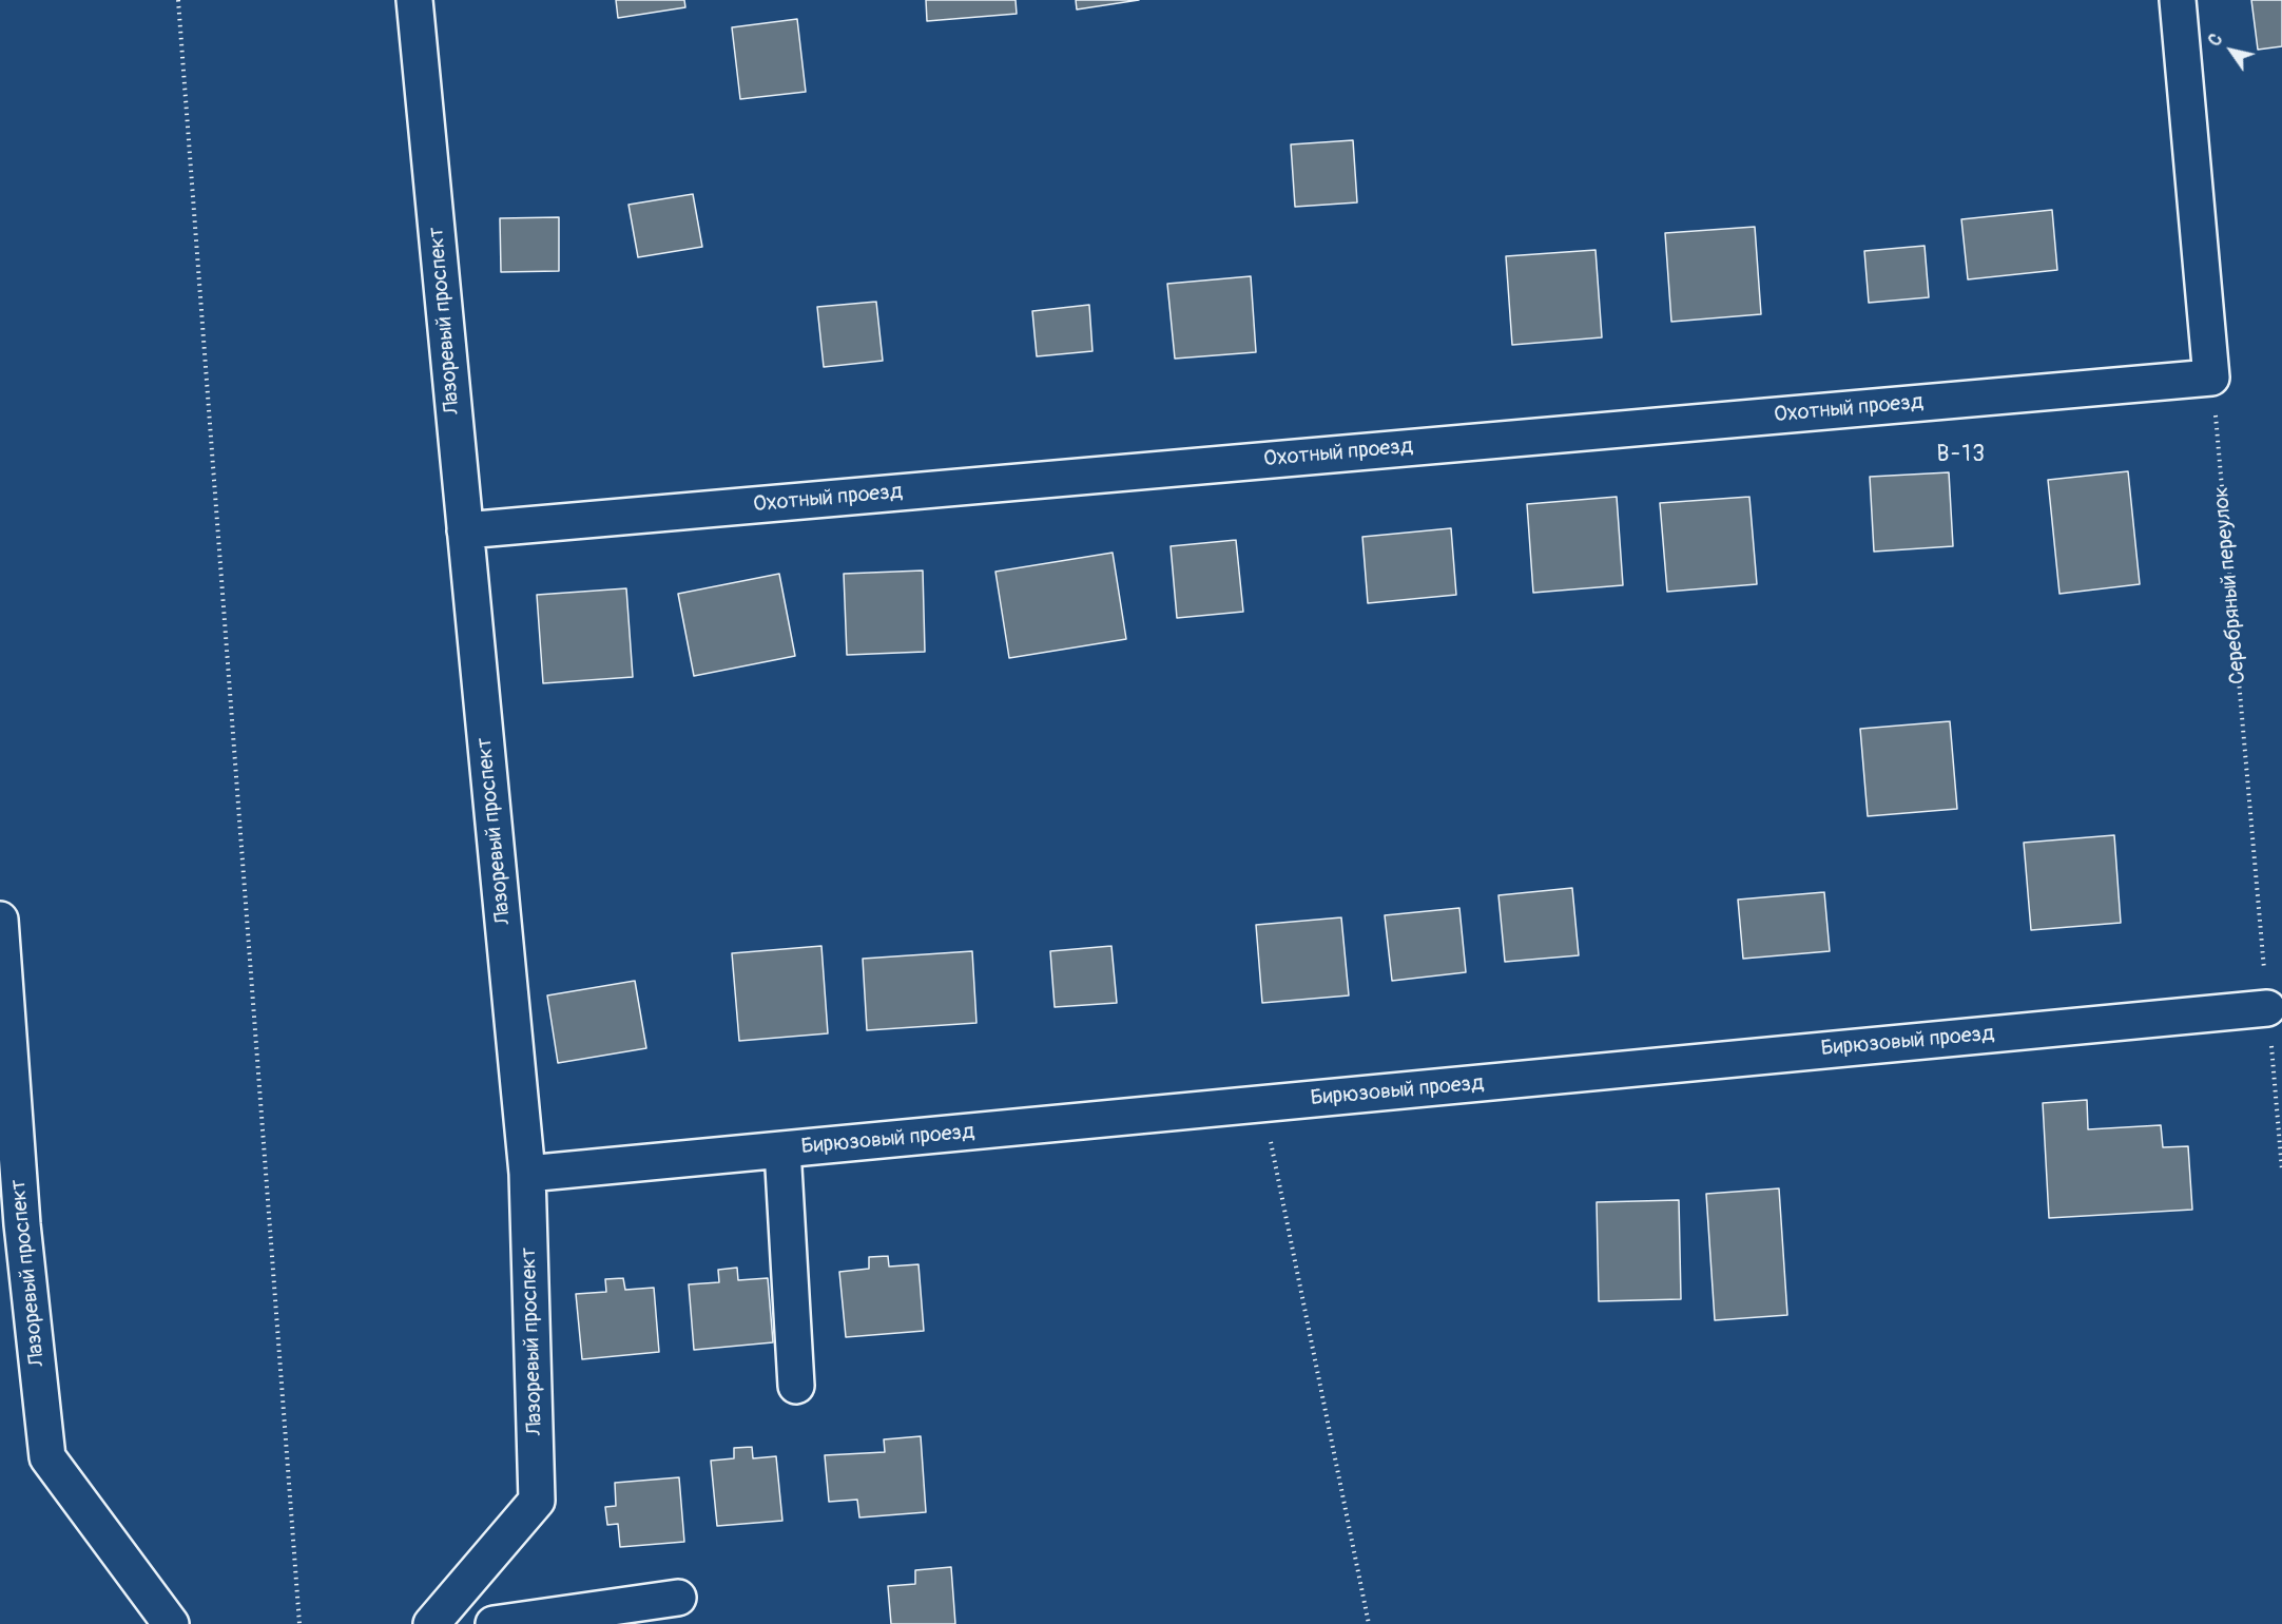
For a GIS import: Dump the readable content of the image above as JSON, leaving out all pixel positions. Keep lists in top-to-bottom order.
{
  "streets": {
    "street": ["Лазоревый проспект", "Охотный проезд", "Бирюзовый проезд"],
    "path": ["Серебряный переулок"]
  },
  "crossings": [
    ["Лазоревый проспект", "Охотный проезд"],
    ["Лазоревый проспект", "Бирюзовый проезд"],
    ["Охотный проезд", "Серебряный переулок"],
    ["Серебряный переулок", "Бирюзовый проезд"]
  ],
  "districts": ["В-13"],
  "north": "top left"
}
